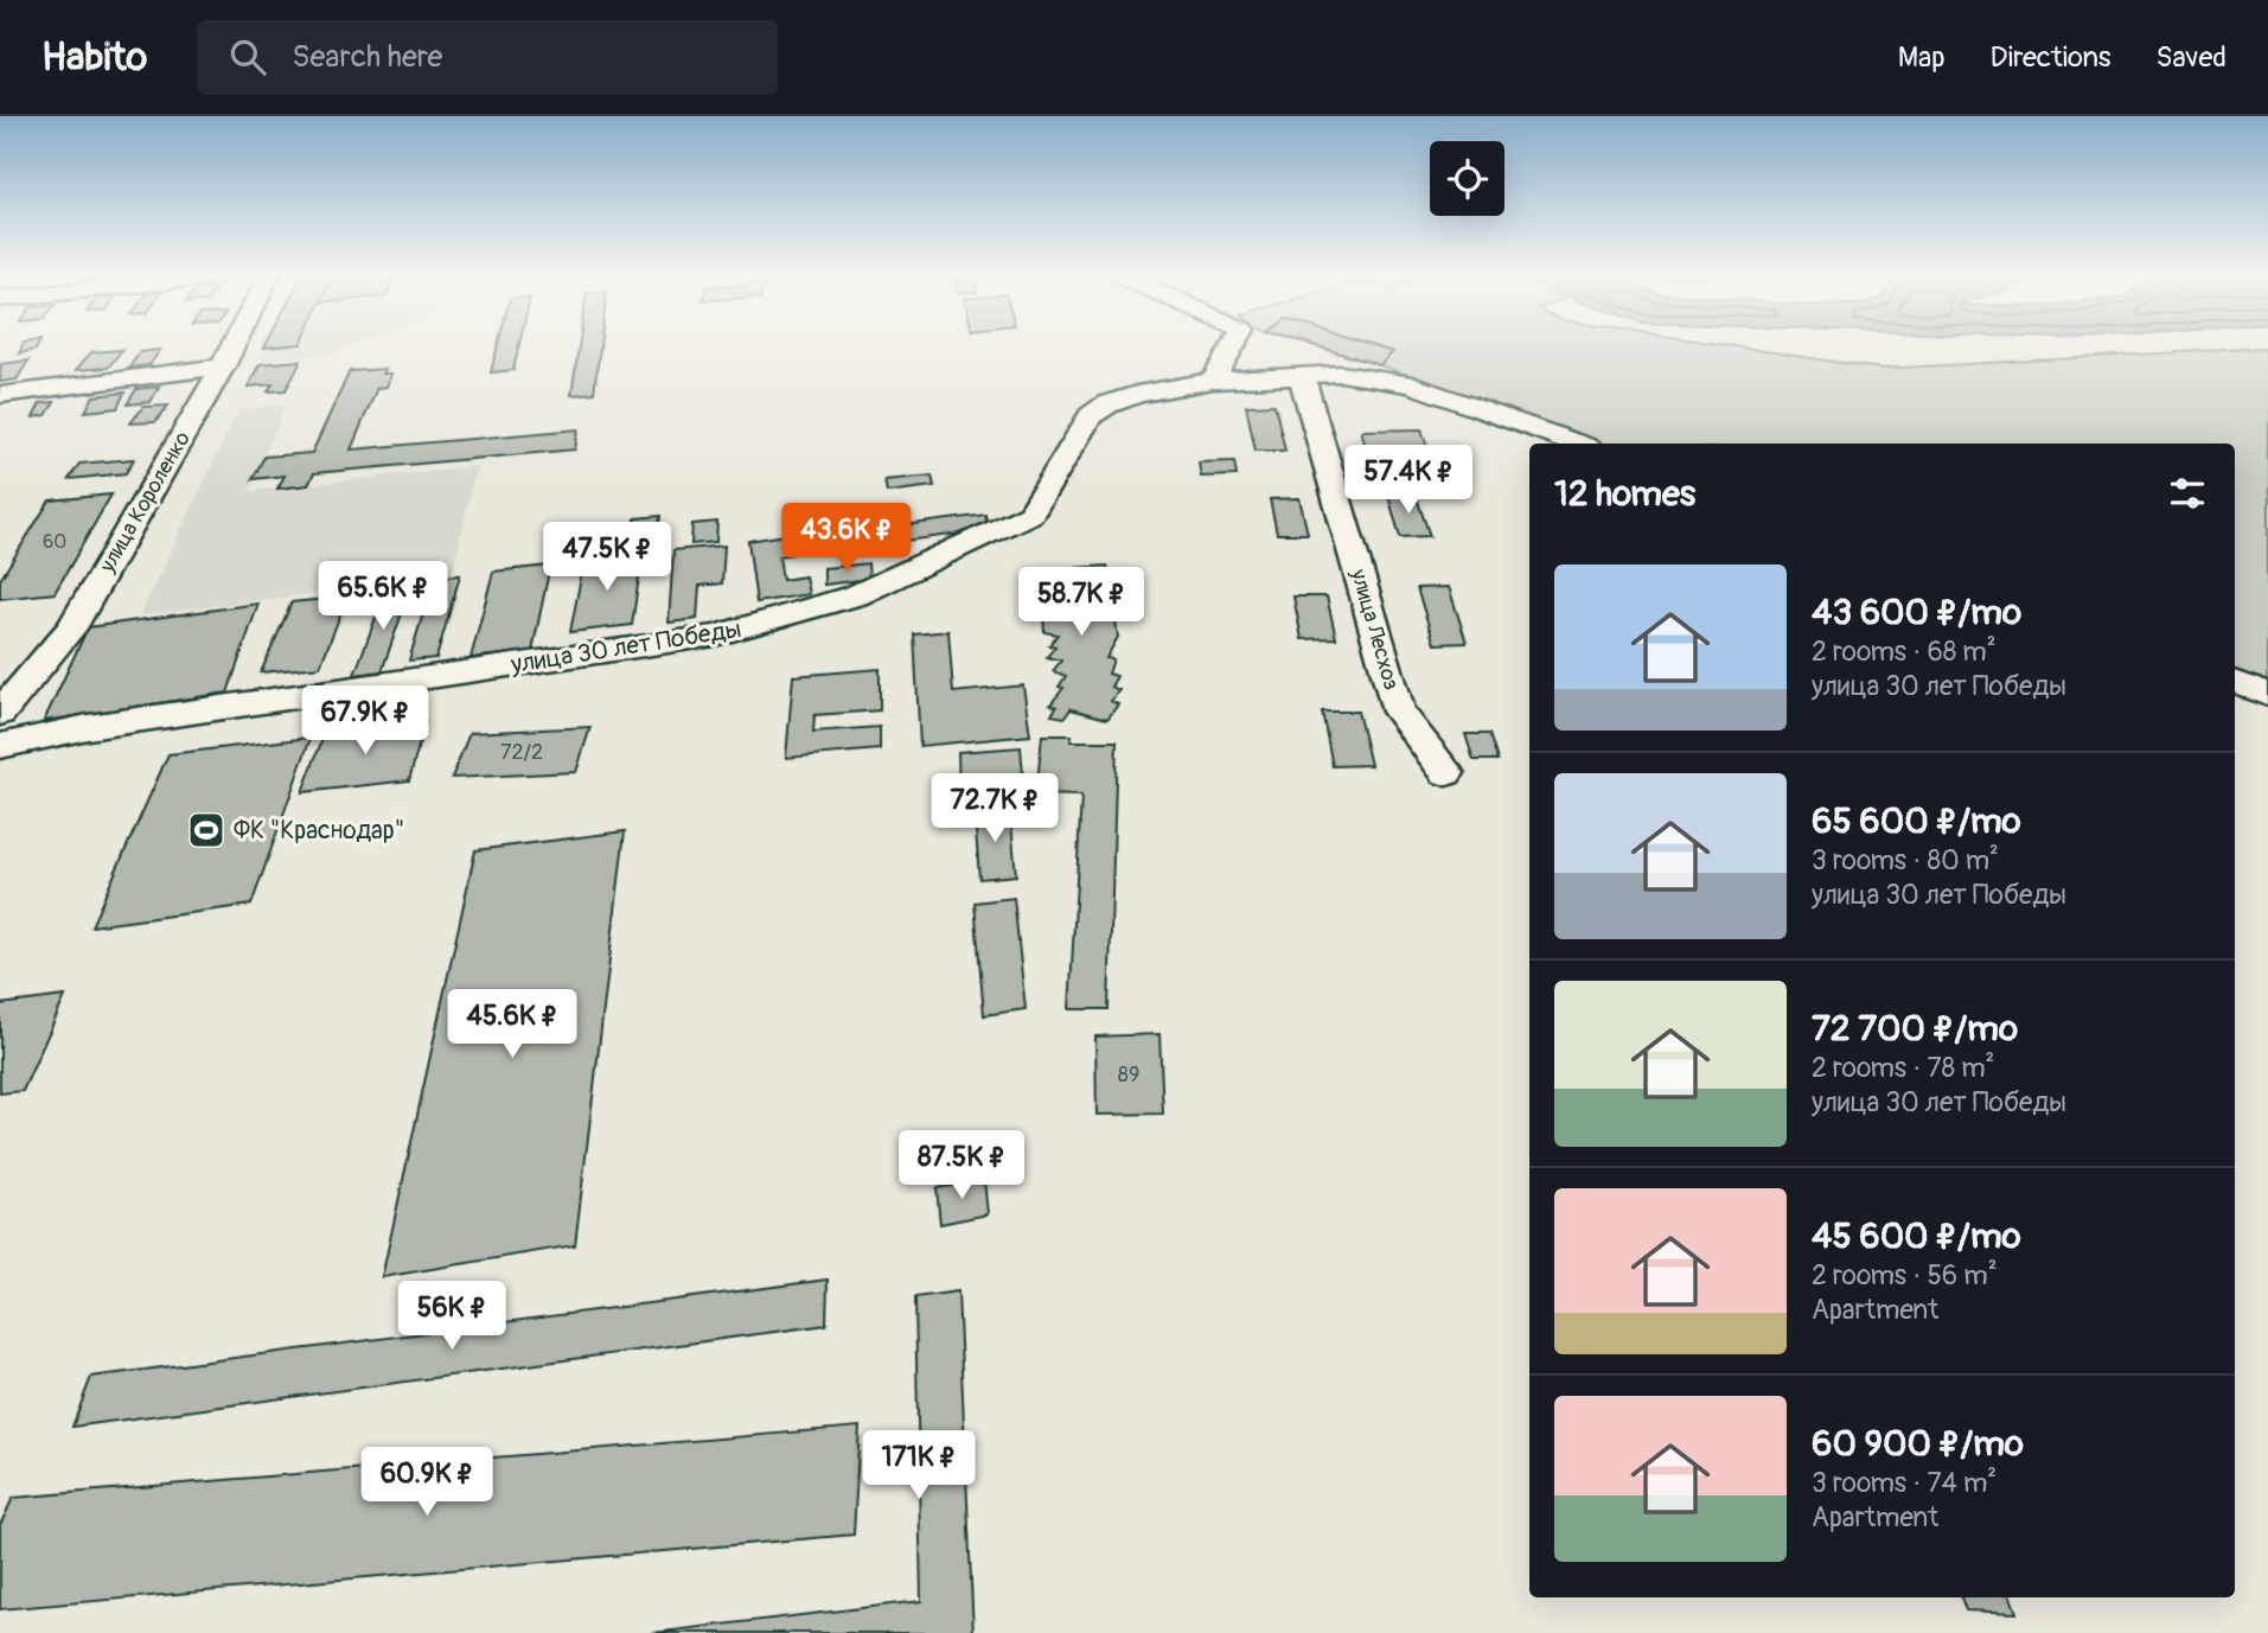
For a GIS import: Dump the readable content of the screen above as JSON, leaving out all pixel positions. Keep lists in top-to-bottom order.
{
  "streets": {
    "street": ["улица Короленко", "улица Лесхоз", "улица 30 лет Победы"]
  },
  "crossings": [
    ["улица Лесхоз", "улица 30 лет Победы"]
  ],
  "places": {
    "sports": ["ФК \"Краснодар\""]
  },
  "house_numbers": ["60", "72/2", "89"],
  "page": {
    "header": "Habito",
    "search": "Search here",
    "nav": ["Map", "Directions", "Saved"],
    "heading": "12 homes",
    "price": [
      "57.4K ₽",
      "43.6K ₽",
      "47.5K ₽",
      "65.6K ₽",
      "58.7K ₽",
      "67.9K ₽",
      "72.7K ₽",
      "45.6K ₽",
      "87.5K ₽",
      "56K ₽",
      "171K ₽",
      "60.9K ₽"
    ],
    "list": [
      {
        "name": "43 600 ₽/mo",
        "note": "2 rooms · 68 m² · улица 30 лет Победы"
      },
      {
        "name": "65 600 ₽/mo",
        "note": "3 rooms · 80 m² · улица 30 лет Победы"
      },
      {
        "name": "72 700 ₽/mo",
        "note": "2 rooms · 78 m² · улица 30 лет Победы"
      },
      {
        "name": "45 600 ₽/mo",
        "note": "2 rooms · 56 m² · Apartment"
      },
      {
        "name": "60 900 ₽/mo",
        "note": "3 rooms · 74 m² · Apartment"
      }
    ]
  }
}
